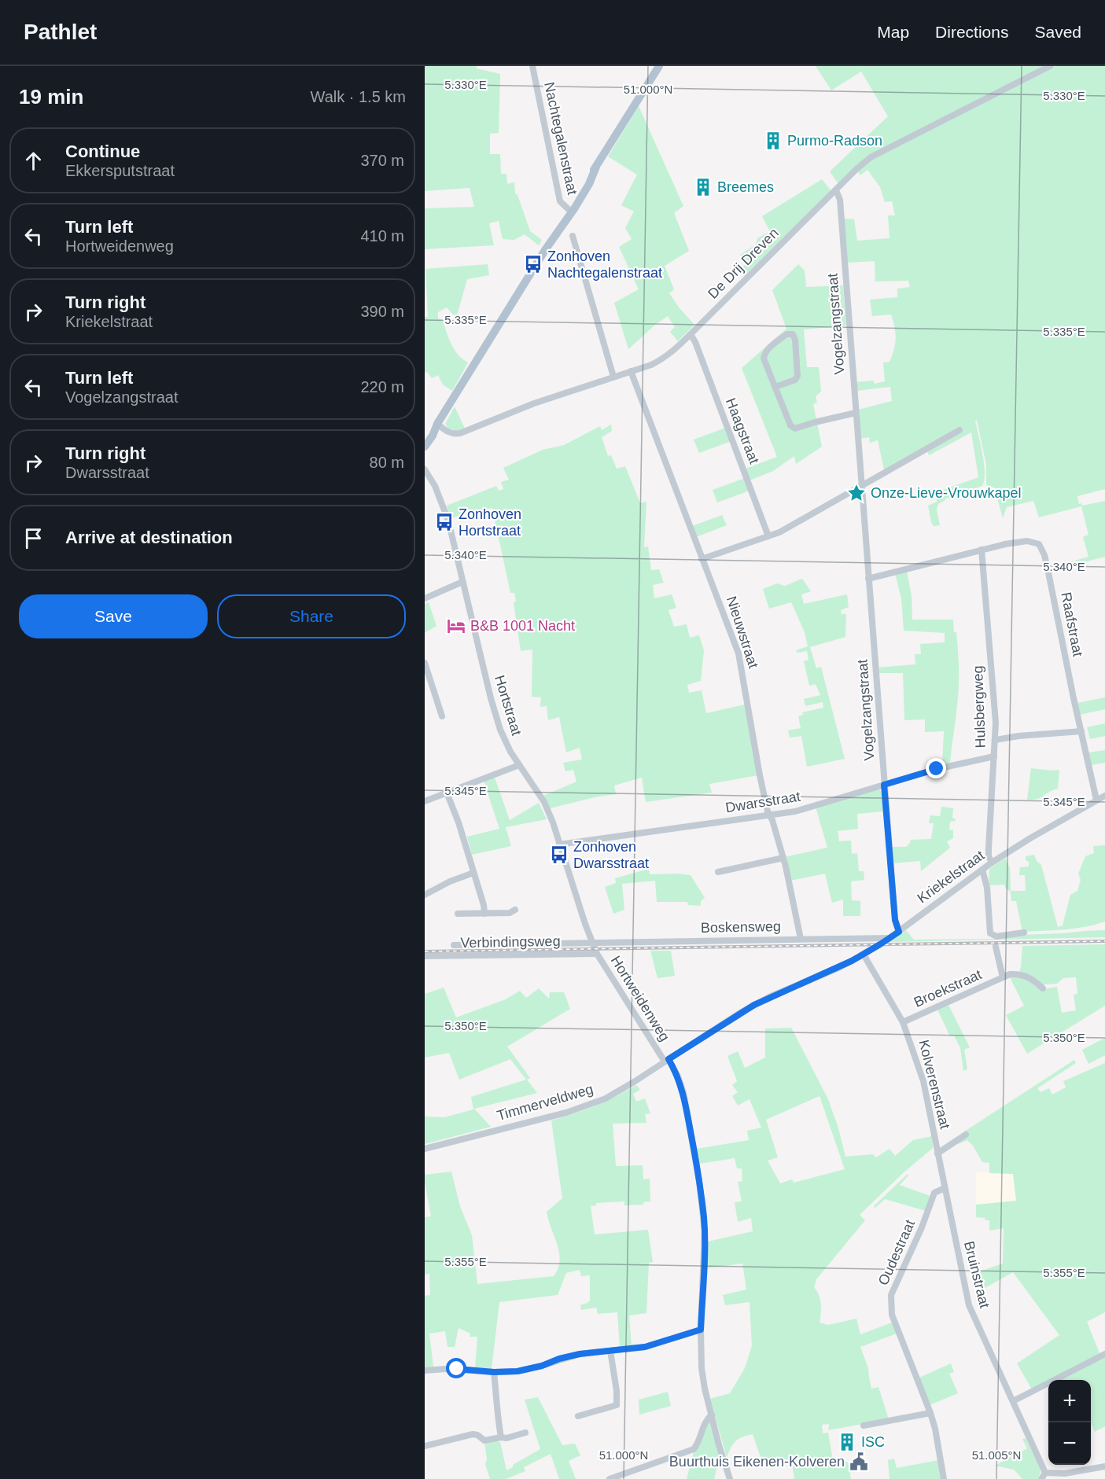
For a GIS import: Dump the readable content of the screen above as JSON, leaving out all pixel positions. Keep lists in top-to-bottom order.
{
  "streets": {
    "street": [
      "Nachtegalenstraat",
      "De Drij Dreven",
      "Vogelzangstraat",
      "Haagstraat",
      "Raafstraat",
      "Nieuwstraat",
      "Hortstraat",
      "Hulsbergweg",
      "Dwarsstraat",
      "Kriekelstraat",
      "Boskensweg",
      "Verbindingsweg",
      "Broekstraat",
      "Hortweidenweg",
      "Kolverenstraat",
      "Timmerveldweg",
      "Oudestraat",
      "Bruinstraat"
    ]
  },
  "crossings": [
    ["De Drij Dreven", "Vogelzangstraat"],
    ["De Drij Dreven", "Haagstraat"],
    ["De Drij Dreven", "Nieuwstraat"],
    ["Vogelzangstraat", "Raafstraat"],
    ["Vogelzangstraat", "Dwarsstraat"],
    ["Vogelzangstraat", "Kriekelstraat"],
    ["Raafstraat", "Hulsbergweg"],
    ["Raafstraat", "Kriekelstraat"],
    ["Nieuwstraat", "Dwarsstraat"],
    ["Nieuwstraat", "Boskensweg"],
    ["Hortstraat", "Dwarsstraat"],
    ["Hortstraat", "Boskensweg"],
    ["Hortstraat", "Verbindingsweg"],
    ["Hortstraat", "Hortweidenweg"],
    ["Hulsbergweg", "Dwarsstraat"],
    ["Hulsbergweg", "Kriekelstraat"],
    ["Kriekelstraat", "Boskensweg"],
    ["Kriekelstraat", "Hortweidenweg"],
    ["Kriekelstraat", "Kolverenstraat"],
    ["Kriekelstraat", "Timmerveldweg"],
    ["Boskensweg", "Verbindingsweg"],
    ["Boskensweg", "Hortweidenweg"],
    ["Verbindingsweg", "Hortweidenweg"],
    ["Broekstraat", "Kolverenstraat"],
    ["Hortweidenweg", "Timmerveldweg"],
    ["Kolverenstraat", "Bruinstraat"],
    ["Oudestraat", "Bruinstraat"]
  ],
  "places": {
    "building": ["Purmo-Radson", "Breemes", "ISC"],
    "bus stop": ["Zonhoven Nachtegalenstraat", "Zonhoven Hortstraat", "Zonhoven Dwarsstraat"],
    "place": ["Onze-Lieve-Vrouwkapel"],
    "hotel": ["B&B 1001 Nacht"],
    "public building": ["Buurthuis Eikenen-Kolveren"]
  },
  "page": {
    "header": "Pathlet",
    "nav": ["Map", "Directions", "Saved"],
    "heading": ["19 min", "Walk · 1.5 km"],
    "list": [
      ["Continue", "Ekkersputstraat", "370 m"],
      ["Turn left", "Hortweidenweg", "410 m"],
      ["Turn right", "Kriekelstraat", "390 m"],
      ["Turn left", "Vogelzangstraat", "220 m"],
      ["Turn right", "Dwarsstraat", "80 m"],
      "Arrive at destination"
    ],
    "buttons": ["Save", "Share"],
    "map_buttons": ["+", "−"]
  },
  "coordinates": [
    "5.330°E",
    "51.000°N",
    "5.335°E",
    "5.340°E",
    "5.345°E",
    "5.350°E",
    "5.355°E",
    "51.005°N"
  ]
}
